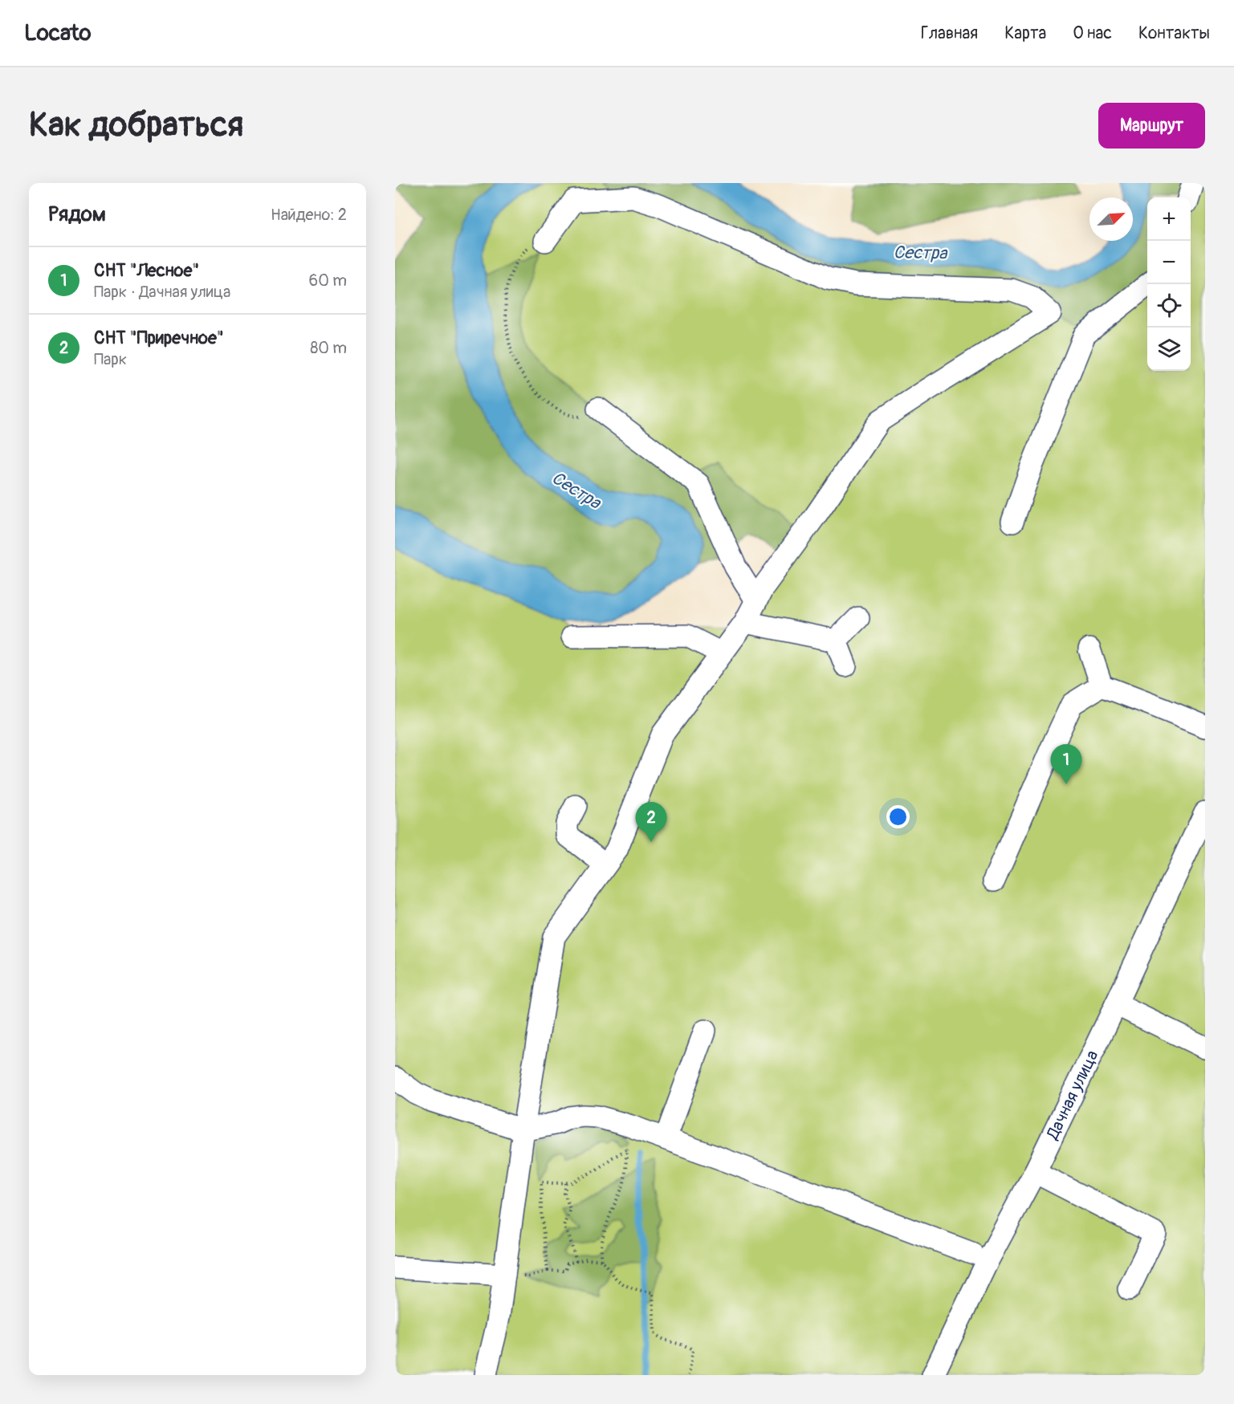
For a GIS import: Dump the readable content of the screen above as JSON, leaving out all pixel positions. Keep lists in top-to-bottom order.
{
  "streets": {
    "street": ["Дачная улица"]
  },
  "water": ["Сестра"],
  "north": "top right",
  "page": {
    "header": "Locato",
    "nav": [
      "Главная",
      "Карта",
      "О нас",
      "Контакты"
    ],
    "buttons": "Маршрут",
    "title": "Как добраться",
    "heading": ["Рядом", "Найдено: 2"],
    "map_buttons": ["+", "−"],
    "list": [
      {
        "mark": "1",
        "name": "СНТ \"Лесное\"",
        "note": "Парк · Дачная улица",
        "value": "60 m"
      },
      {
        "mark": "2",
        "name": "СНТ \"Приречное\"",
        "note": "Парк",
        "value": "80 m"
      }
    ],
    "pins": ["1", "2"]
  }
}
